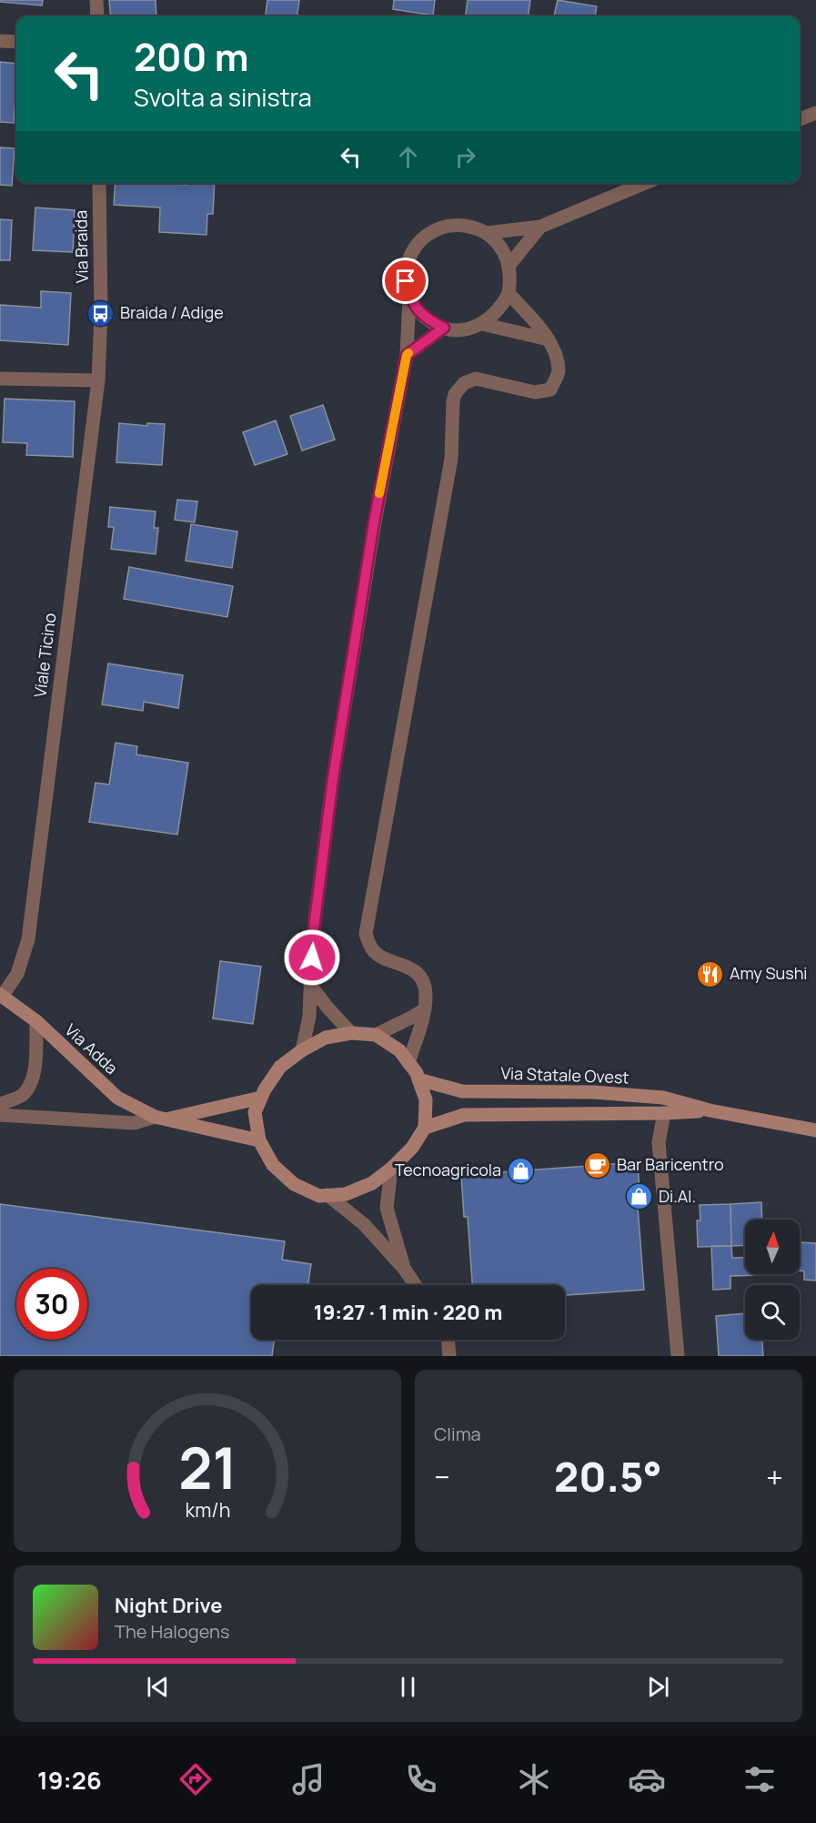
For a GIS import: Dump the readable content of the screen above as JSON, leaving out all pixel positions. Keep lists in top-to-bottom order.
{
  "streets": {
    "street": [
      "Via Braida",
      "Viale Ticino",
      "Via Adda",
      "Via Statale Ovest"
    ]
  },
  "crossings": [
    ["Via Braida", "Viale Ticino"],
    ["Viale Ticino", "Via Adda"]
  ],
  "places": {
    "bus stop": ["Braida / Adige"],
    "restaurant": ["Amy Sushi"],
    "cafe": ["Bar Baricentro"],
    "shop": ["Tecnoagricola", "Di.Al."]
  },
  "north": "top",
  "page": {
    "turn": ["200 m", "Svolta a sinistra"],
    "limit": "30",
    "trip": "19:27 · 1 min · 220 m",
    "tile": "Clima",
    "heat": ["−", "20.5°", "+"],
    "song": ["Night Drive", "The Halogens"],
    "tabs": "19:26",
    "gauge": ["21", "km/h"]
  }
}
